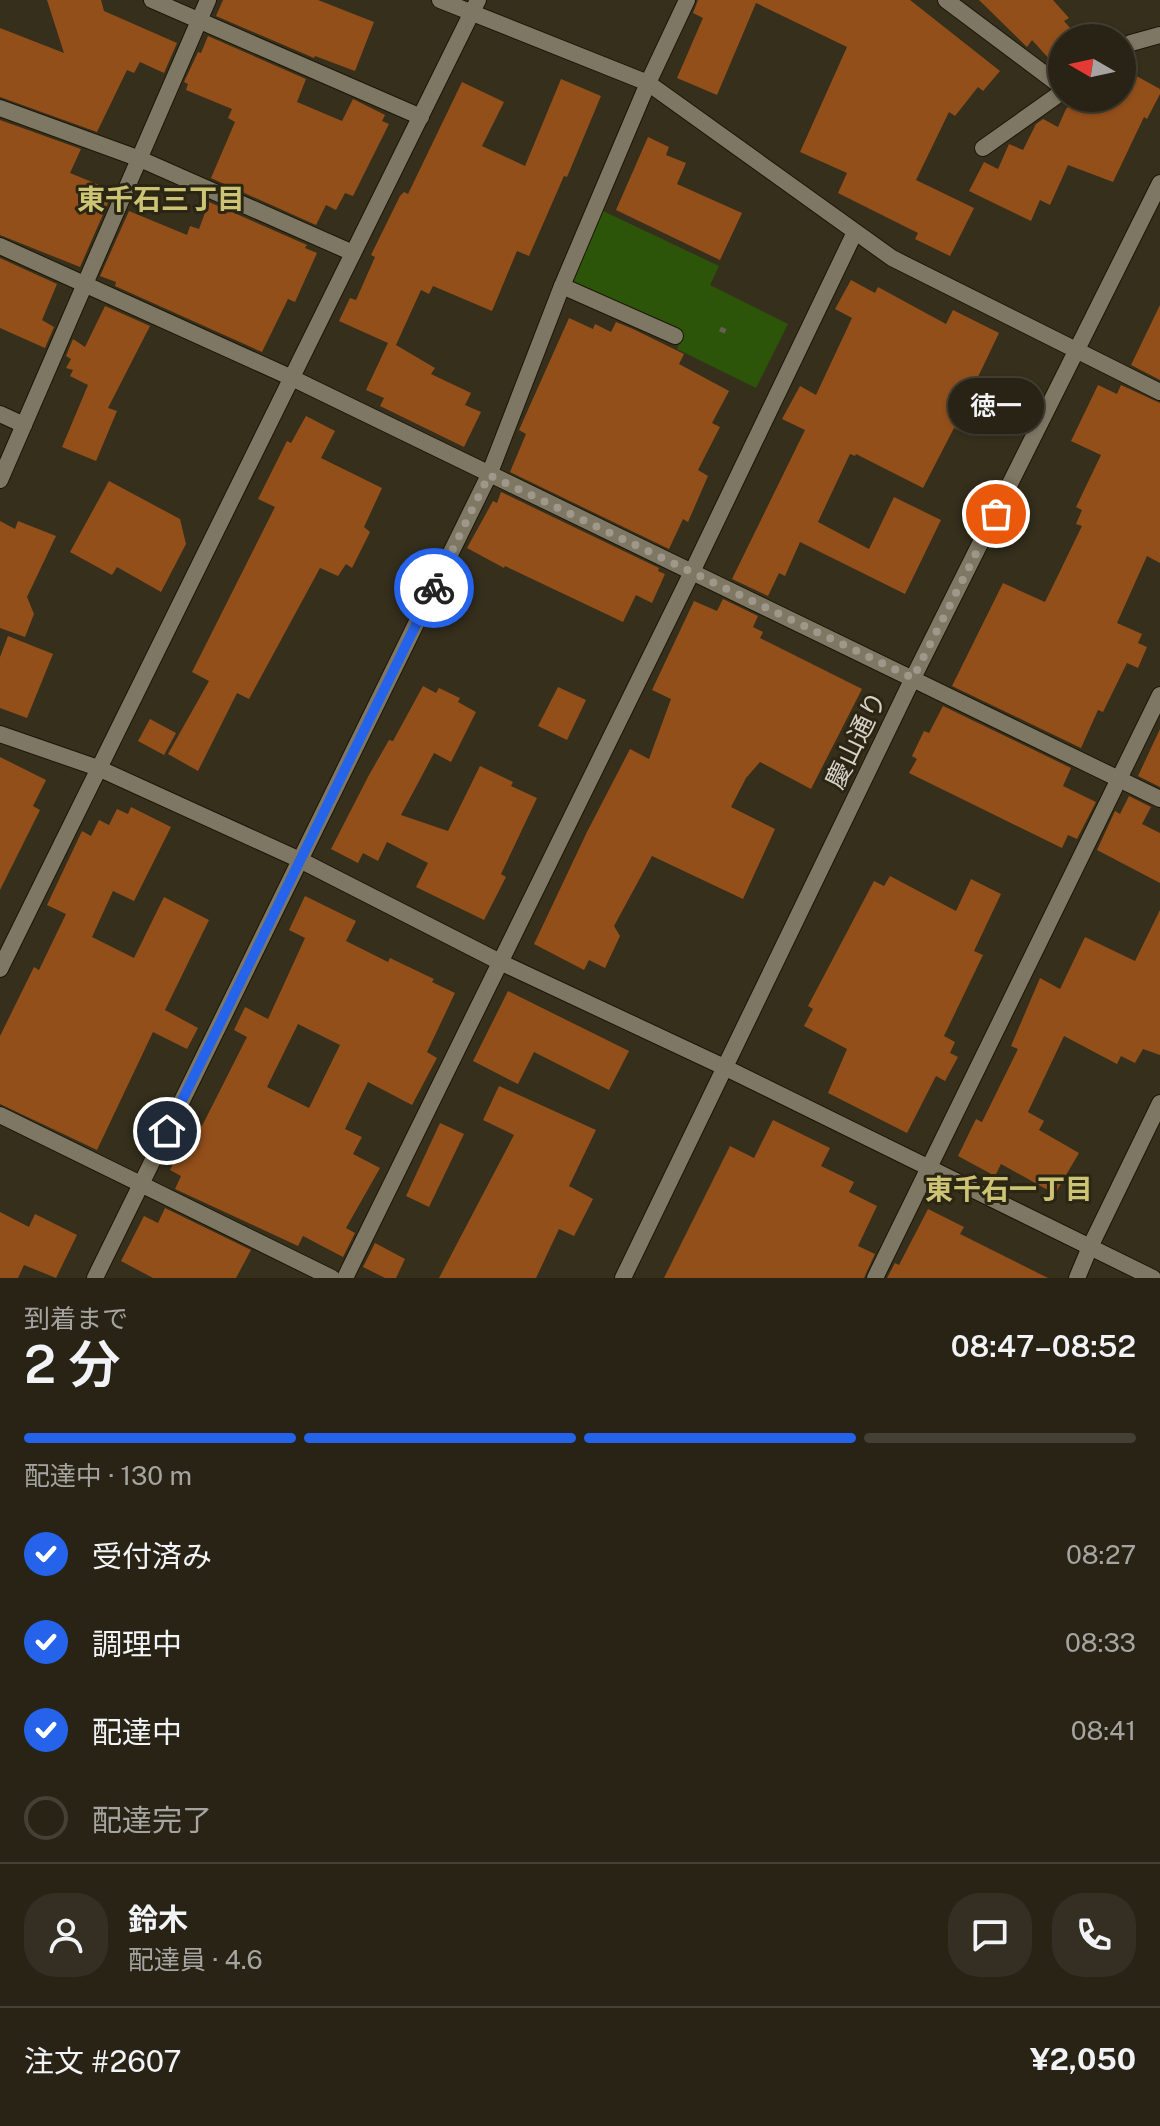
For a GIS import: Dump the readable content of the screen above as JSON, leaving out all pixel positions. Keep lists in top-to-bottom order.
{
  "streets": {
    "street": ["慶山通り"]
  },
  "districts": ["東千石三丁目", "東千石一丁目"],
  "places": ["徳一"],
  "north": "left",
  "page": {
    "bubble": "徳一",
    "heading": ["2 分", "到着まで", "08:47–08:52"],
    "panel": [
      "鈴木",
      "配達員 · 4.6",
      "注文 #2607",
      "¥2,050"
    ],
    "bar": "配達中 · 130 m",
    "list": [
      ["受付済み", "08:27"],
      ["調理中", "08:33"],
      ["配達中", "08:41"],
      "配達完了"
    ]
  }
}
